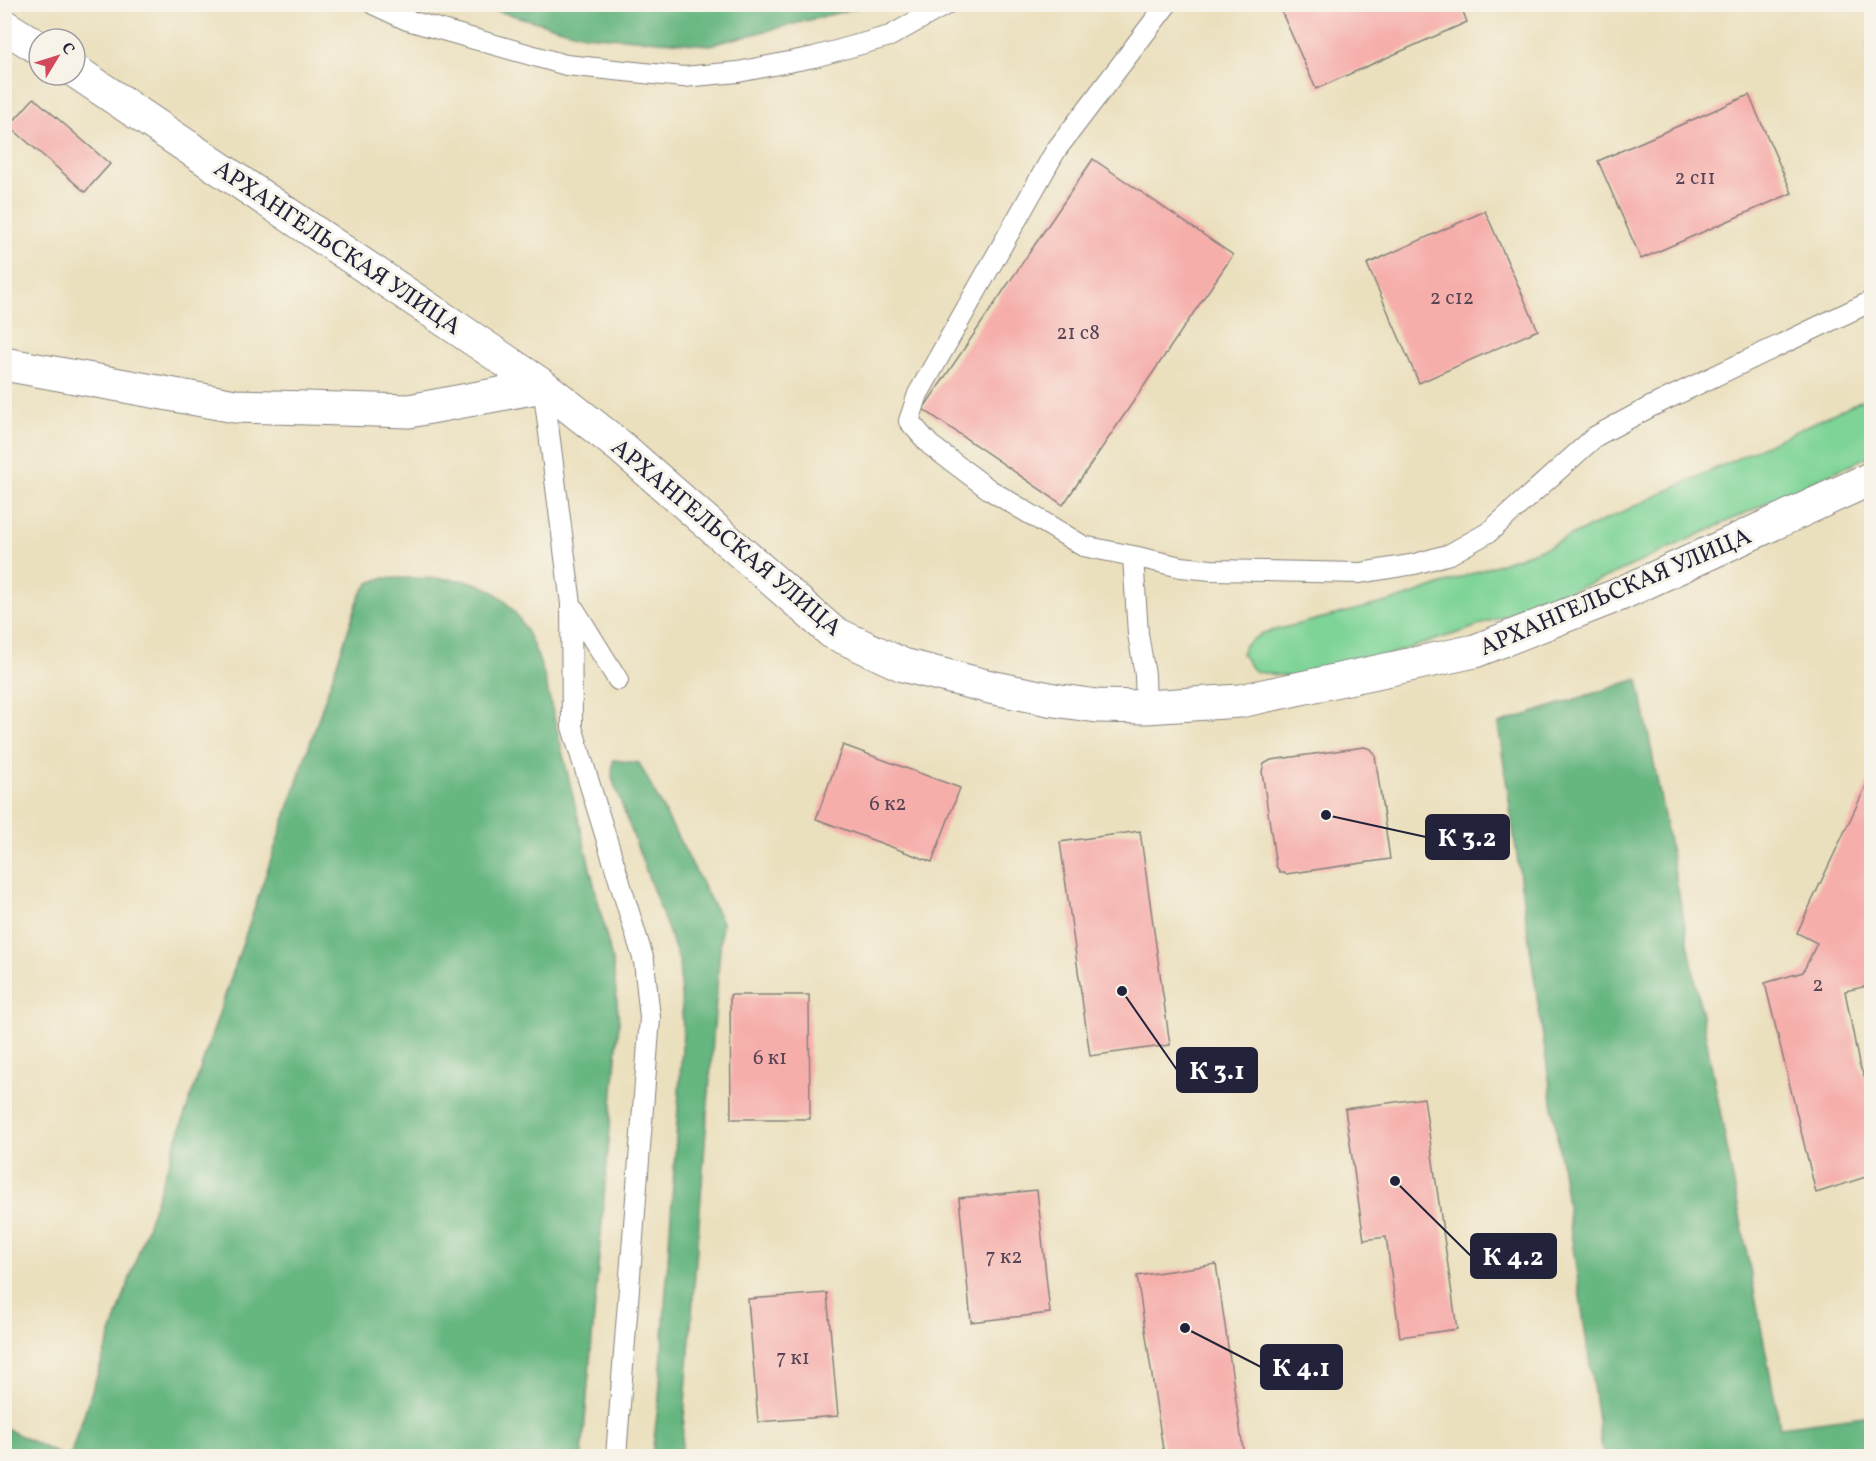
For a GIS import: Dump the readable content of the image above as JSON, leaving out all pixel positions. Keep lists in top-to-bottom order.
{
  "streets": {
    "street": ["АРХАНГЕЛЬСКАЯ УЛИЦА"]
  },
  "places": [
    "К 3.2",
    "К 3.1",
    "К 4.2",
    "К 4.1"
  ],
  "house_numbers": [
    "2 с11",
    "2 с12",
    "21 с8",
    "6 к2",
    "2",
    "6 к1",
    "7 к2",
    "7 к1"
  ],
  "north": "top right"
}
